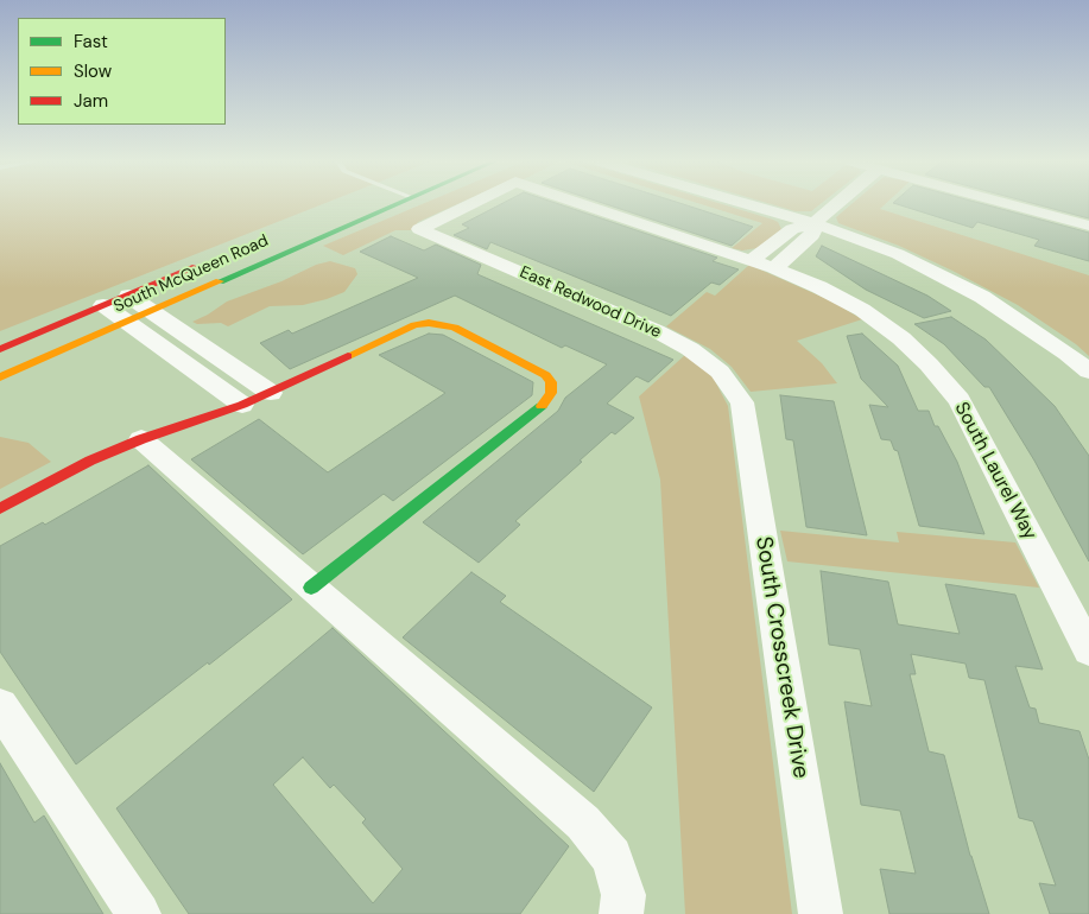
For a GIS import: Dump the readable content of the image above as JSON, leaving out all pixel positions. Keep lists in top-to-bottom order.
{
  "streets": {
    "main road": ["South McQueen Road"],
    "street": ["East Redwood Drive", "South Laurel Way", "South Crosscreek Drive"]
  },
  "crossings": [
    ["East Redwood Drive", "South Crosscreek Drive"]
  ],
  "legend": ["Fast", "Slow", "Jam"]
}
